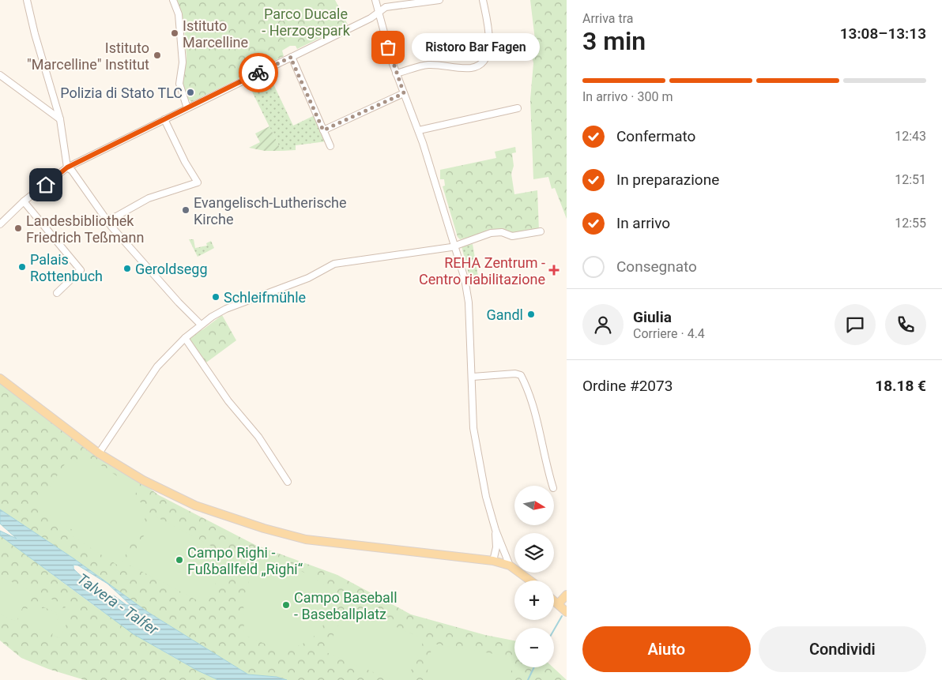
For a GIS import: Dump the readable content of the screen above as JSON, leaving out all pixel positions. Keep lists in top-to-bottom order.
{
  "water": ["Talvera - Talfer"],
  "parks": ["Parco Ducale - Herzogspark"],
  "places": {
    "other": [
      "Istituto Marcelline",
      "Ristoro Bar Fagen",
      "Istituto \"Marcelline\" Institut",
      "Polizia di Stato TLC",
      "Evangelisch-Lutherische Kirche",
      "Landesbibliothek Friedrich Teßmann",
      "Palais Rottenbuch",
      "Geroldsegg",
      "Schleifmühle",
      "Gandl",
      "Campo Righi - Fußballfeld „Righi“",
      "Campo Baseball - Baseballplatz"
    ],
    "health": ["REHA Zentrum - Centro riabilitazione"]
  },
  "north": "right",
  "page": {
    "heading": ["3 min", "Arriva tra", "13:08–13:13"],
    "panel": [
      "Giulia",
      "Corriere · 4.4",
      "Ordine #2073",
      "18.18 €"
    ],
    "bubble": "Ristoro Bar Fagen",
    "bar": "In arrivo · 300 m",
    "list": [
      ["Confermato", "12:43"],
      ["In preparazione", "12:51"],
      ["In arrivo", "12:55"],
      "Consegnato"
    ],
    "map_buttons": ["+", "−"],
    "buttons": ["Aiuto", "Condividi"]
  }
}
